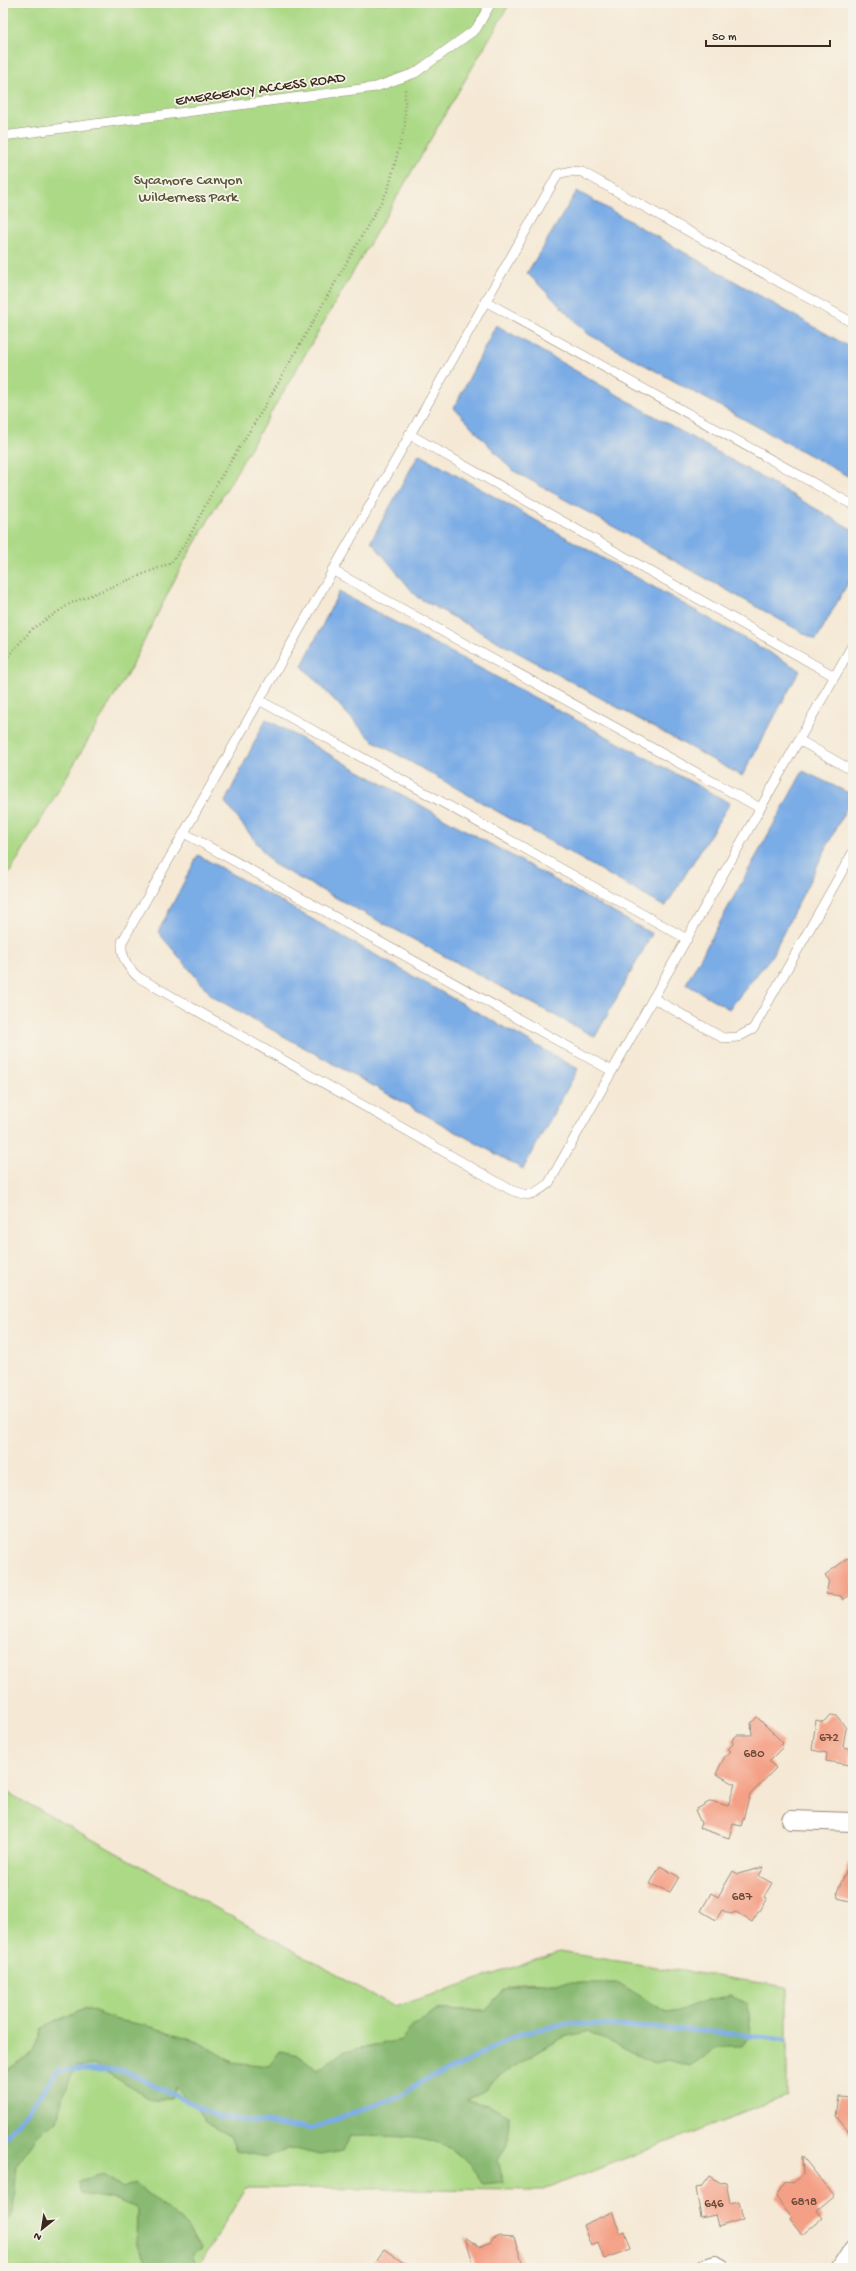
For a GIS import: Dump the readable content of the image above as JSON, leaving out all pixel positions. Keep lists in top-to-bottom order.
{
  "streets": {
    "lane": ["EMERGENCY ACCESS ROAD"]
  },
  "parks": ["Sycamore Canyon Wilderness Park"],
  "house_numbers": [
    "672",
    "680",
    "687",
    "6818",
    "646"
  ],
  "scale_bar": "50 m",
  "north": "bottom left"
}
